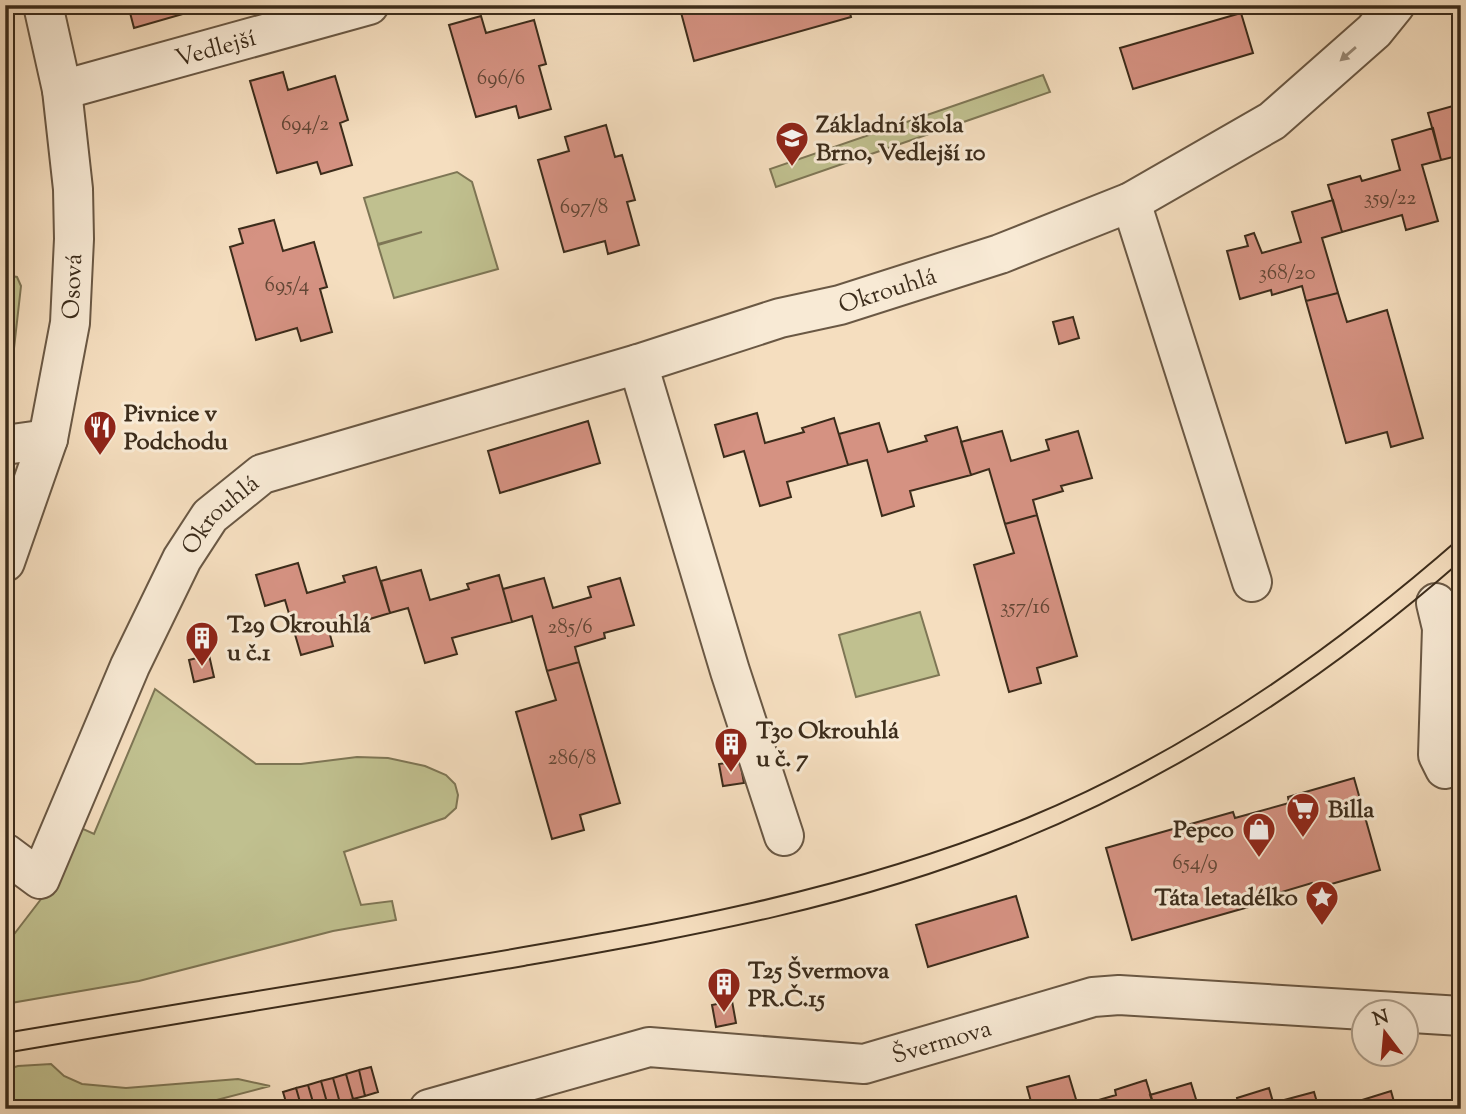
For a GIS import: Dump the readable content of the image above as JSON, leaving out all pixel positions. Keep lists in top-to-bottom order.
{
  "streets": {
    "street": [
      "Vedlejší",
      "Osová",
      "Okrouhlá",
      "Švermova"
    ]
  },
  "crossings": [
    ["Vedlejší", "Osová"]
  ],
  "places": {
    "school or university": ["Základní škola Brno, Vedlejší 10"],
    "restaurant": ["Pivnice v Podchodu"],
    "building": ["T29 Okrouhlá u č.1", "T30 Okrouhlá u č. 7", "T25 Švermova PR.Č.15"],
    "supermarket": ["Billa"],
    "shop": ["Pepco"],
    "place": ["Táta letadélko"]
  },
  "house_numbers": [
    "696/6",
    "694/2",
    "359/22",
    "697/8",
    "368/20",
    "695/4",
    "357/16",
    "285/6",
    "286/8",
    "654/9"
  ],
  "north": "top"
}
